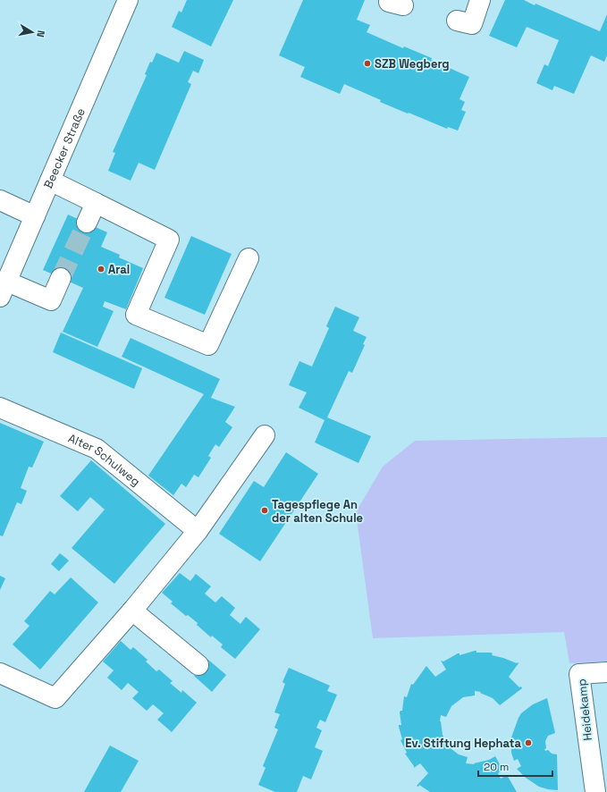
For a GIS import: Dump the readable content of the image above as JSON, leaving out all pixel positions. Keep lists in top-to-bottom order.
{
  "streets": {
    "street": ["Beecker Straße", "Alter Schulweg", "Heidekamp"]
  },
  "places": [
    "SZB Wegberg",
    "Aral",
    "Tagespflege An der alten Schule",
    "Ev. Stiftung Hephata"
  ],
  "scale_bar": "20 m",
  "north": "right"
}
